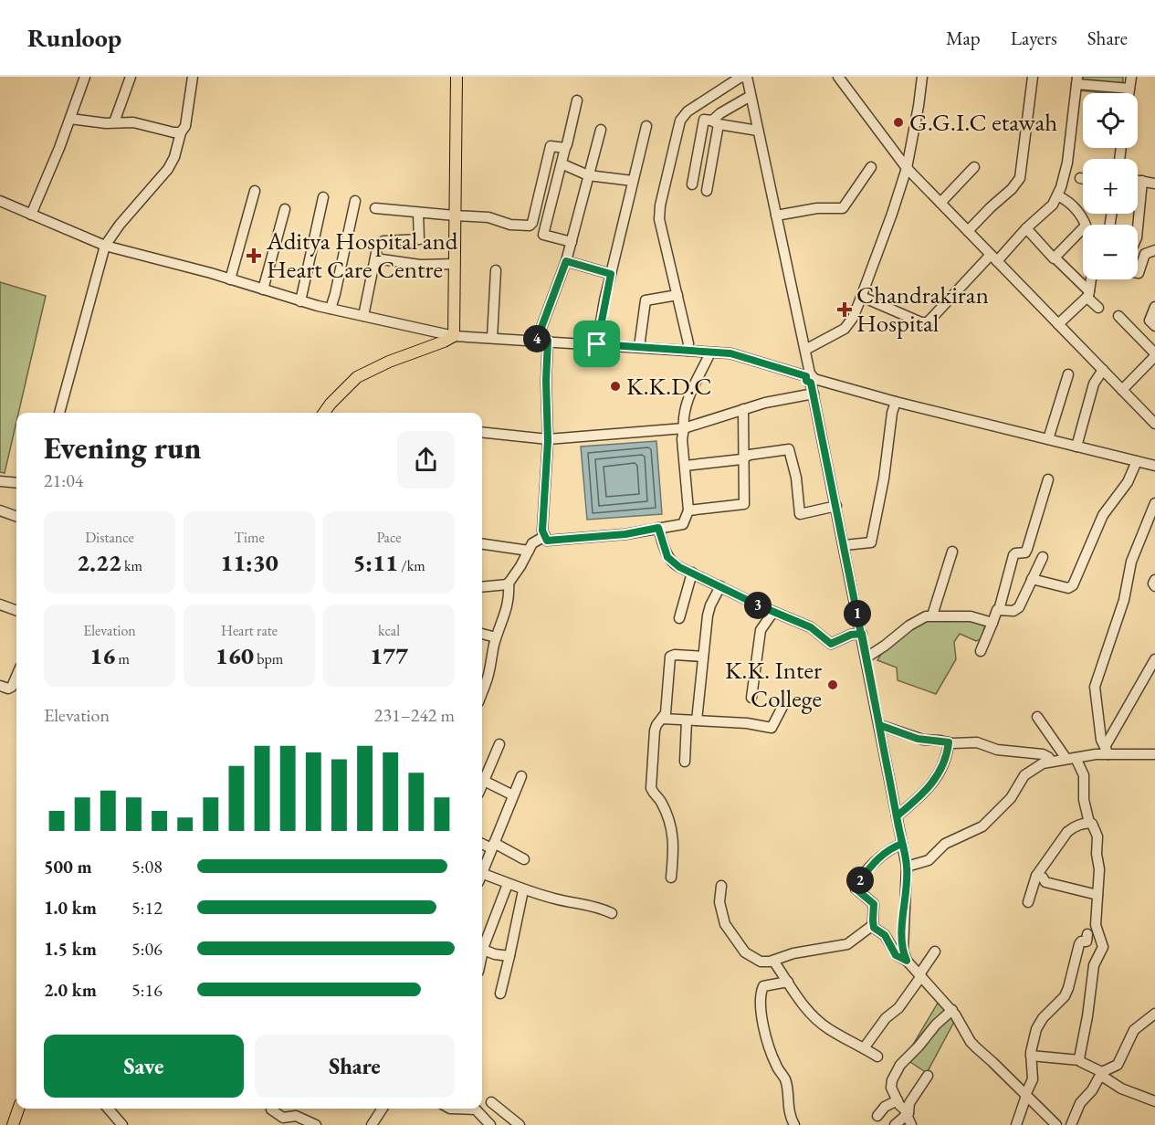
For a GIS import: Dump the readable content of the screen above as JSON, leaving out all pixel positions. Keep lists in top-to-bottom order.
{
  "places": {
    "other": ["G.G.I.C etawah", "K.K.D.C", "K.K. Inter College"],
    "health": ["Aditya Hospital and Heart Care Centre", "Chandrakiran Hospital"]
  },
  "page": {
    "header": "Runloop",
    "nav": ["Map", "Layers", "Share"],
    "map_buttons": ["+", "−"],
    "pins": [
      "4",
      "3",
      "1",
      "2"
    ],
    "heading": ["Evening run", "21:04"],
    "stats": [
      ["Distance", "2.22 km"],
      ["Time", "11:30"],
      ["Pace", "5:11 /km"],
      ["Elevation", "16 m"],
      ["Heart rate", "160 bpm"],
      ["kcal", "177"]
    ],
    "chart": ["Elevation", "231–242 m"],
    "list": [
      {
        "name": "500 m",
        "note": "5:08"
      },
      {
        "name": "1.0 km",
        "note": "5:12"
      },
      {
        "name": "1.5 km",
        "note": "5:06"
      },
      {
        "name": "2.0 km",
        "note": "5:16"
      }
    ],
    "buttons": ["Save", "Share"]
  }
}
